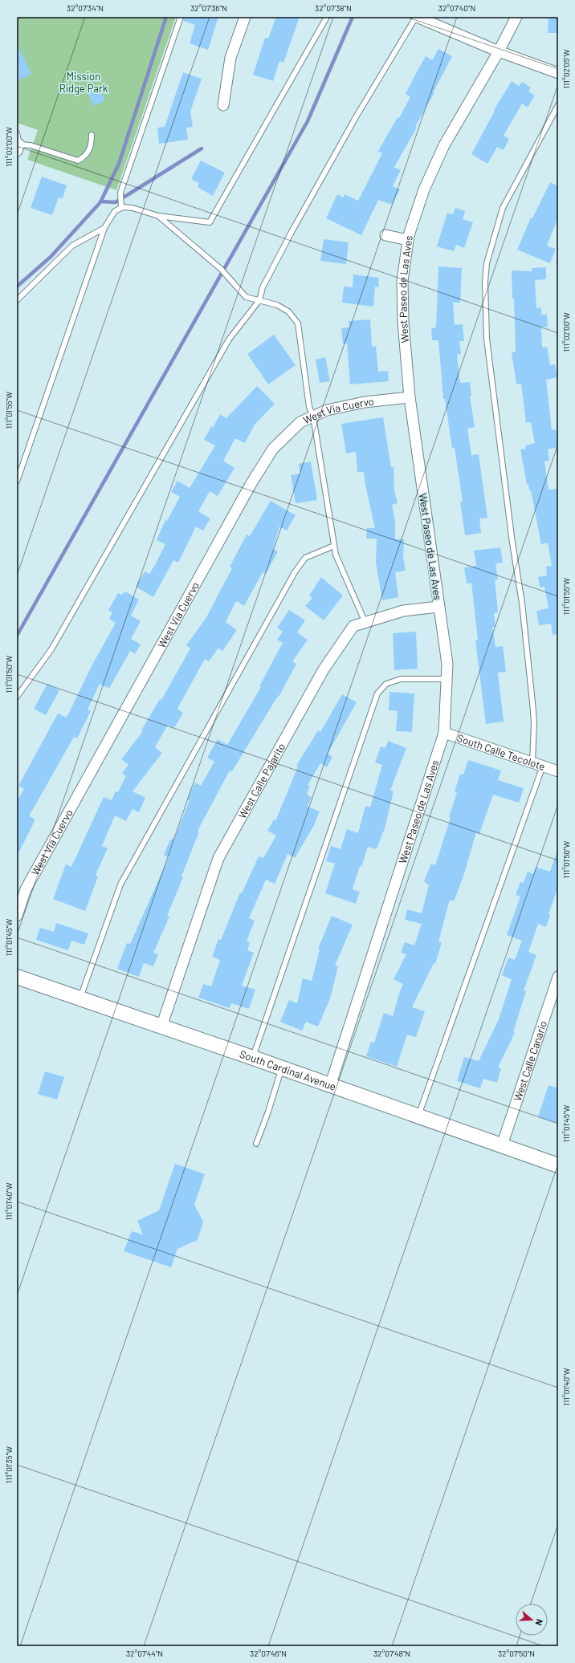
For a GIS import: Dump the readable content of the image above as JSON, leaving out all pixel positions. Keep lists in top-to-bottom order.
{
  "streets": {
    "main road": ["South Cardinal Avenue"],
    "street": [
      "West Paseo de Las Aves",
      "West Via Cuervo",
      "South Calle Tecolote",
      "West Calle Pajarito",
      "West Calle Canario"
    ]
  },
  "crossings": [
    ["West Paseo de Las Aves", "West Via Cuervo"],
    ["West Paseo de Las Aves", "South Calle Tecolote"],
    ["West Paseo de Las Aves", "West Calle Pajarito"],
    ["West Paseo de Las Aves", "South Cardinal Avenue"],
    ["West Calle Pajarito", "South Cardinal Avenue"],
    ["West Calle Canario", "South Cardinal Avenue"]
  ],
  "parks": ["Mission Ridge Park"],
  "north": "right",
  "coordinates": [
    "32°07'34\"N",
    "32°07'36\"N",
    "32°07'38\"N",
    "32°07'40\"N",
    "111°02'05\"W",
    "111°02'00\"W",
    "111°01'55\"W",
    "111°01'50\"W",
    "111°01'45\"W",
    "111°01'40\"W",
    "111°01'35\"W",
    "32°07'44\"N",
    "32°07'46\"N",
    "32°07'48\"N",
    "32°07'50\"N"
  ]
}
